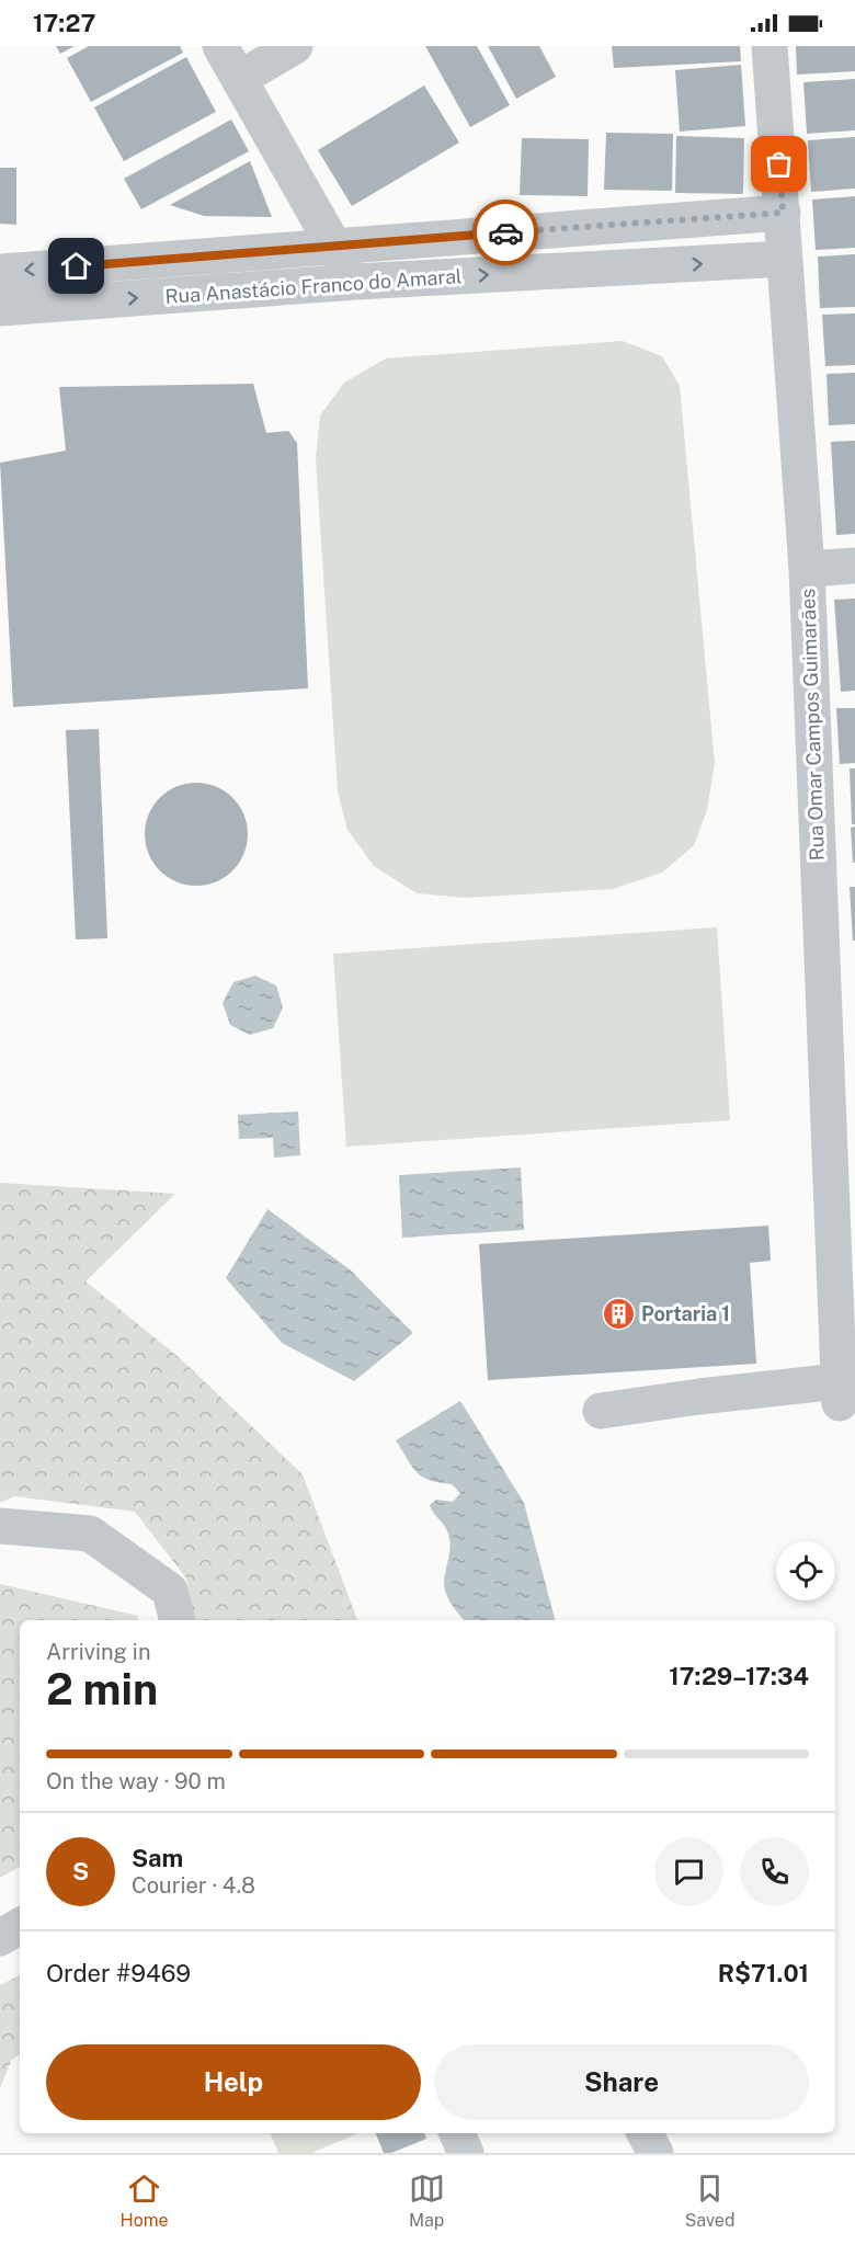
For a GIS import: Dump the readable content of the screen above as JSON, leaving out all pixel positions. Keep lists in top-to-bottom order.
{
  "streets": {
    "street": ["Rua Anastácio Franco do Amaral", "Rua Omar Campos Guimarães"]
  },
  "crossings": [
    ["Rua Anastácio Franco do Amaral", "Rua Omar Campos Guimarães"]
  ],
  "places": {
    "building": ["Portaria 1"]
  },
  "page": {
    "status": "17:27",
    "heading": ["2 min", "Arriving in", "17:29–17:34"],
    "panel": [
      "Sam",
      "Courier · 4.8",
      "Order #9469",
      "R$71.01"
    ],
    "bar": "On the way · 90 m",
    "round": "S",
    "buttons": ["Help", "Share"],
    "tabs": ["Home", "Map", "Saved"]
  }
}
